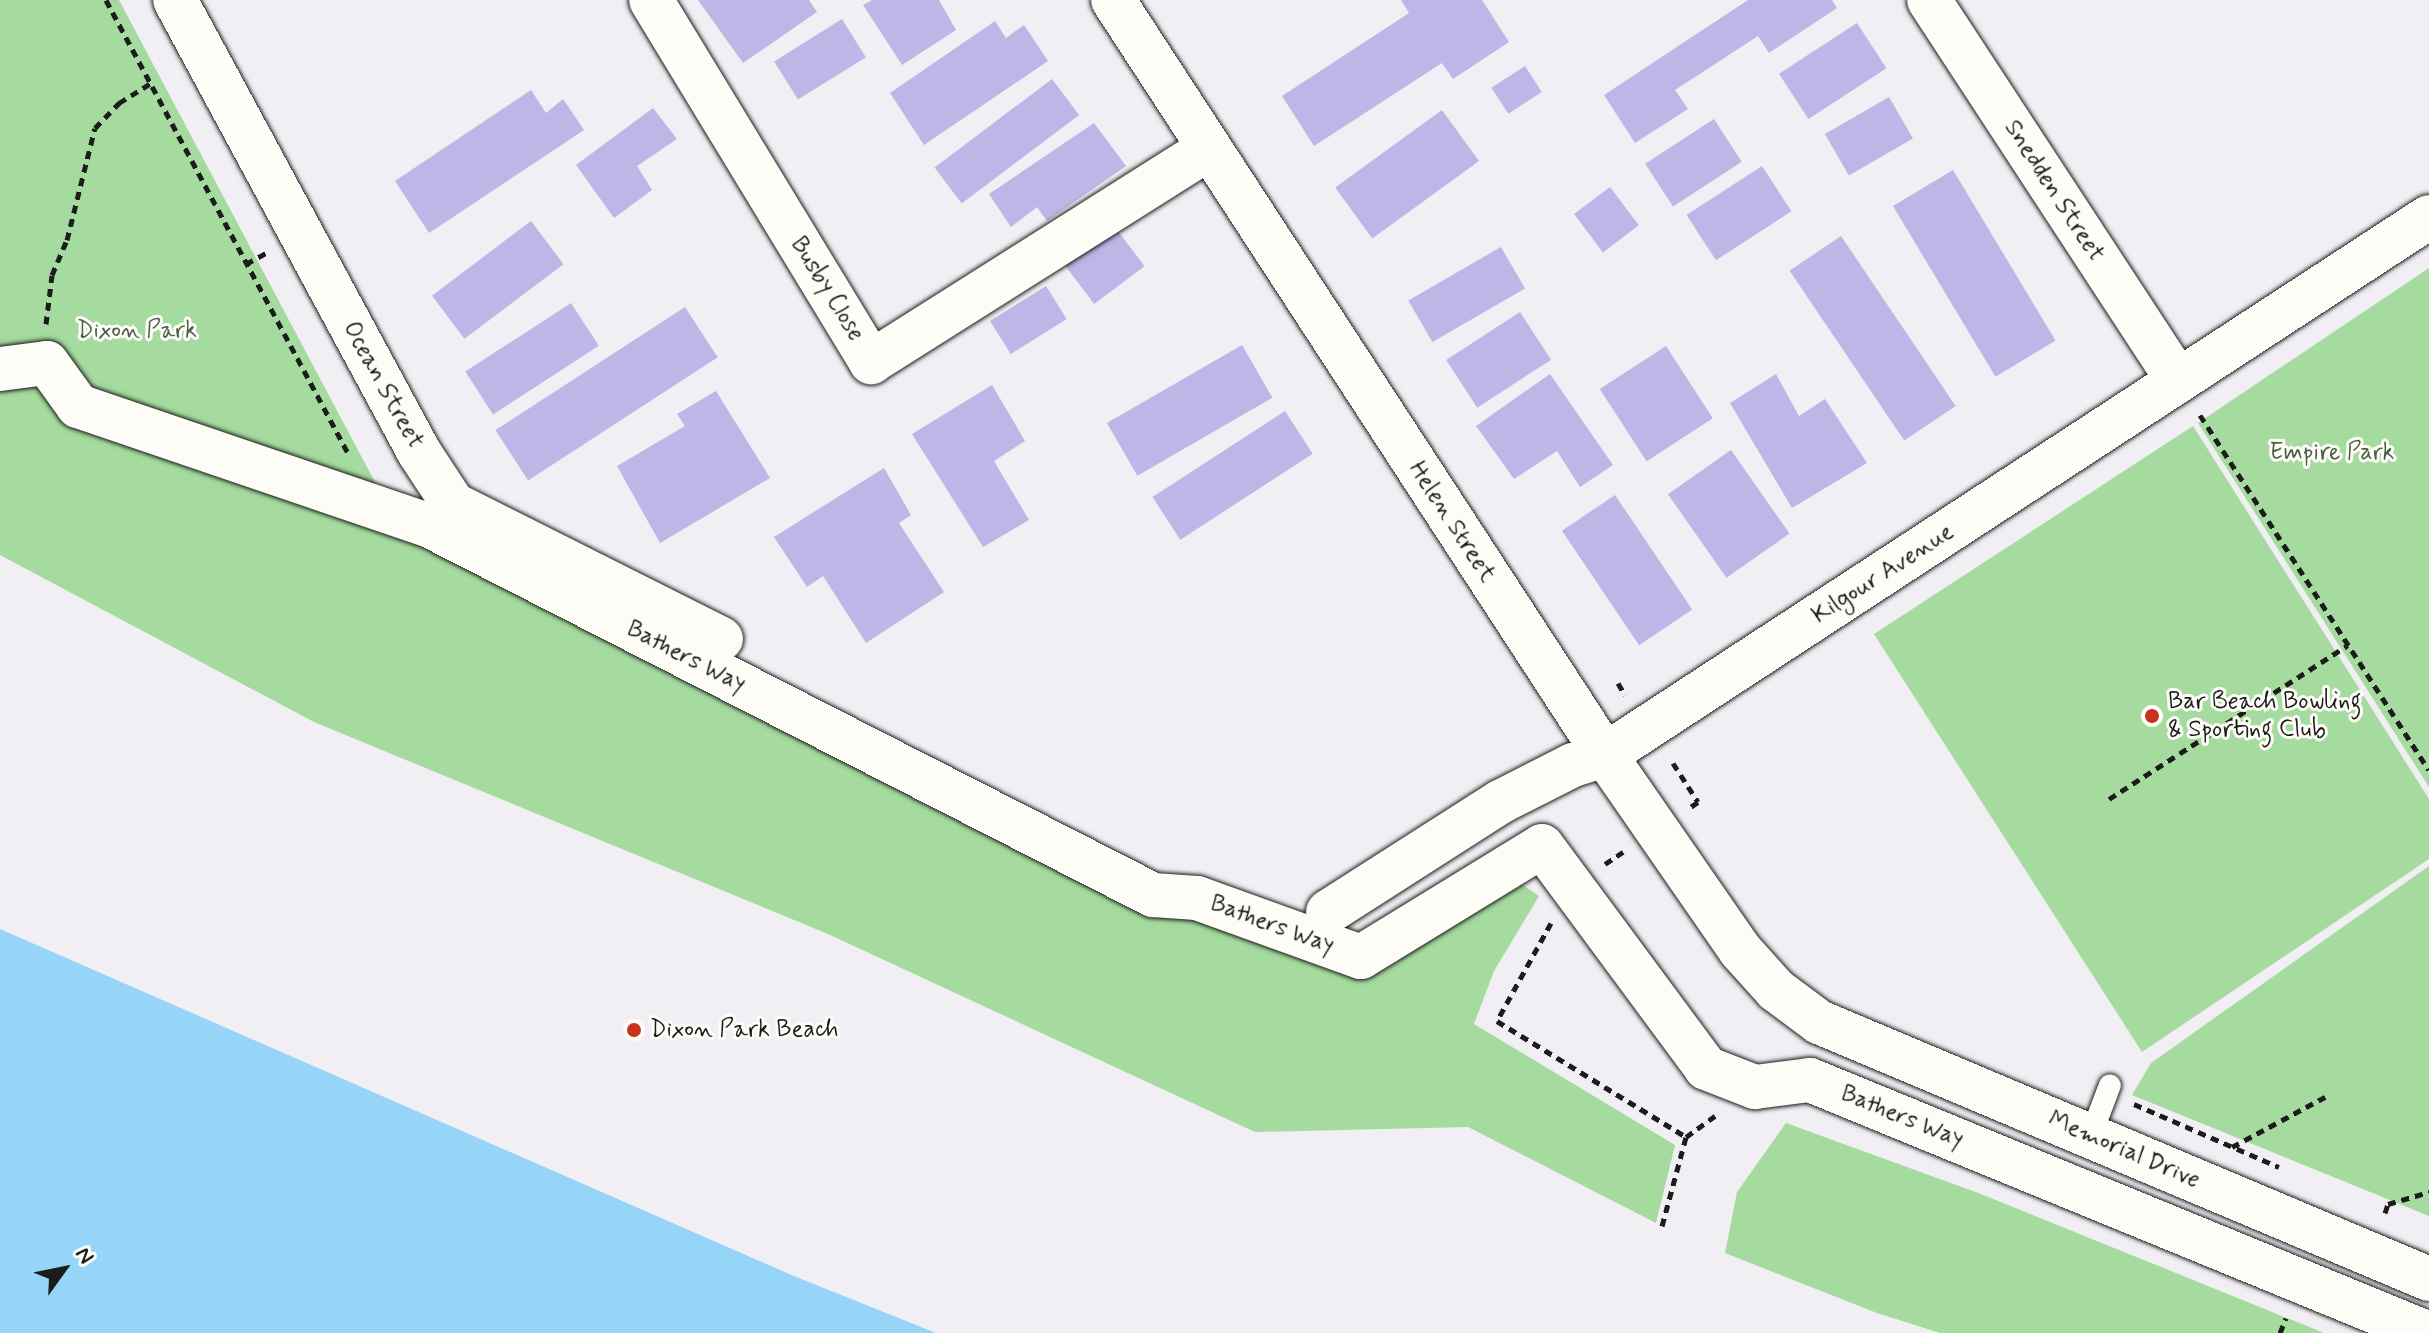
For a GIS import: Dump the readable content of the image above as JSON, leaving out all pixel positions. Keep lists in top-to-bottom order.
{
  "streets": {
    "street": [
      "Snedden Street",
      "Busby Close",
      "Ocean Street",
      "Helen Street",
      "Kilgour Avenue",
      "Bathers Way",
      "Memorial Drive"
    ]
  },
  "crossings": [
    ["Snedden Street", "Kilgour Avenue"],
    ["Busby Close", "Helen Street"],
    ["Helen Street", "Kilgour Avenue"],
    ["Helen Street", "Memorial Drive"]
  ],
  "parks": ["Dixon Park", "Empire Park"],
  "places": ["Bar Beach Bowling & Sporting Club", "Dixon Park Beach"],
  "north": "top right"
}
